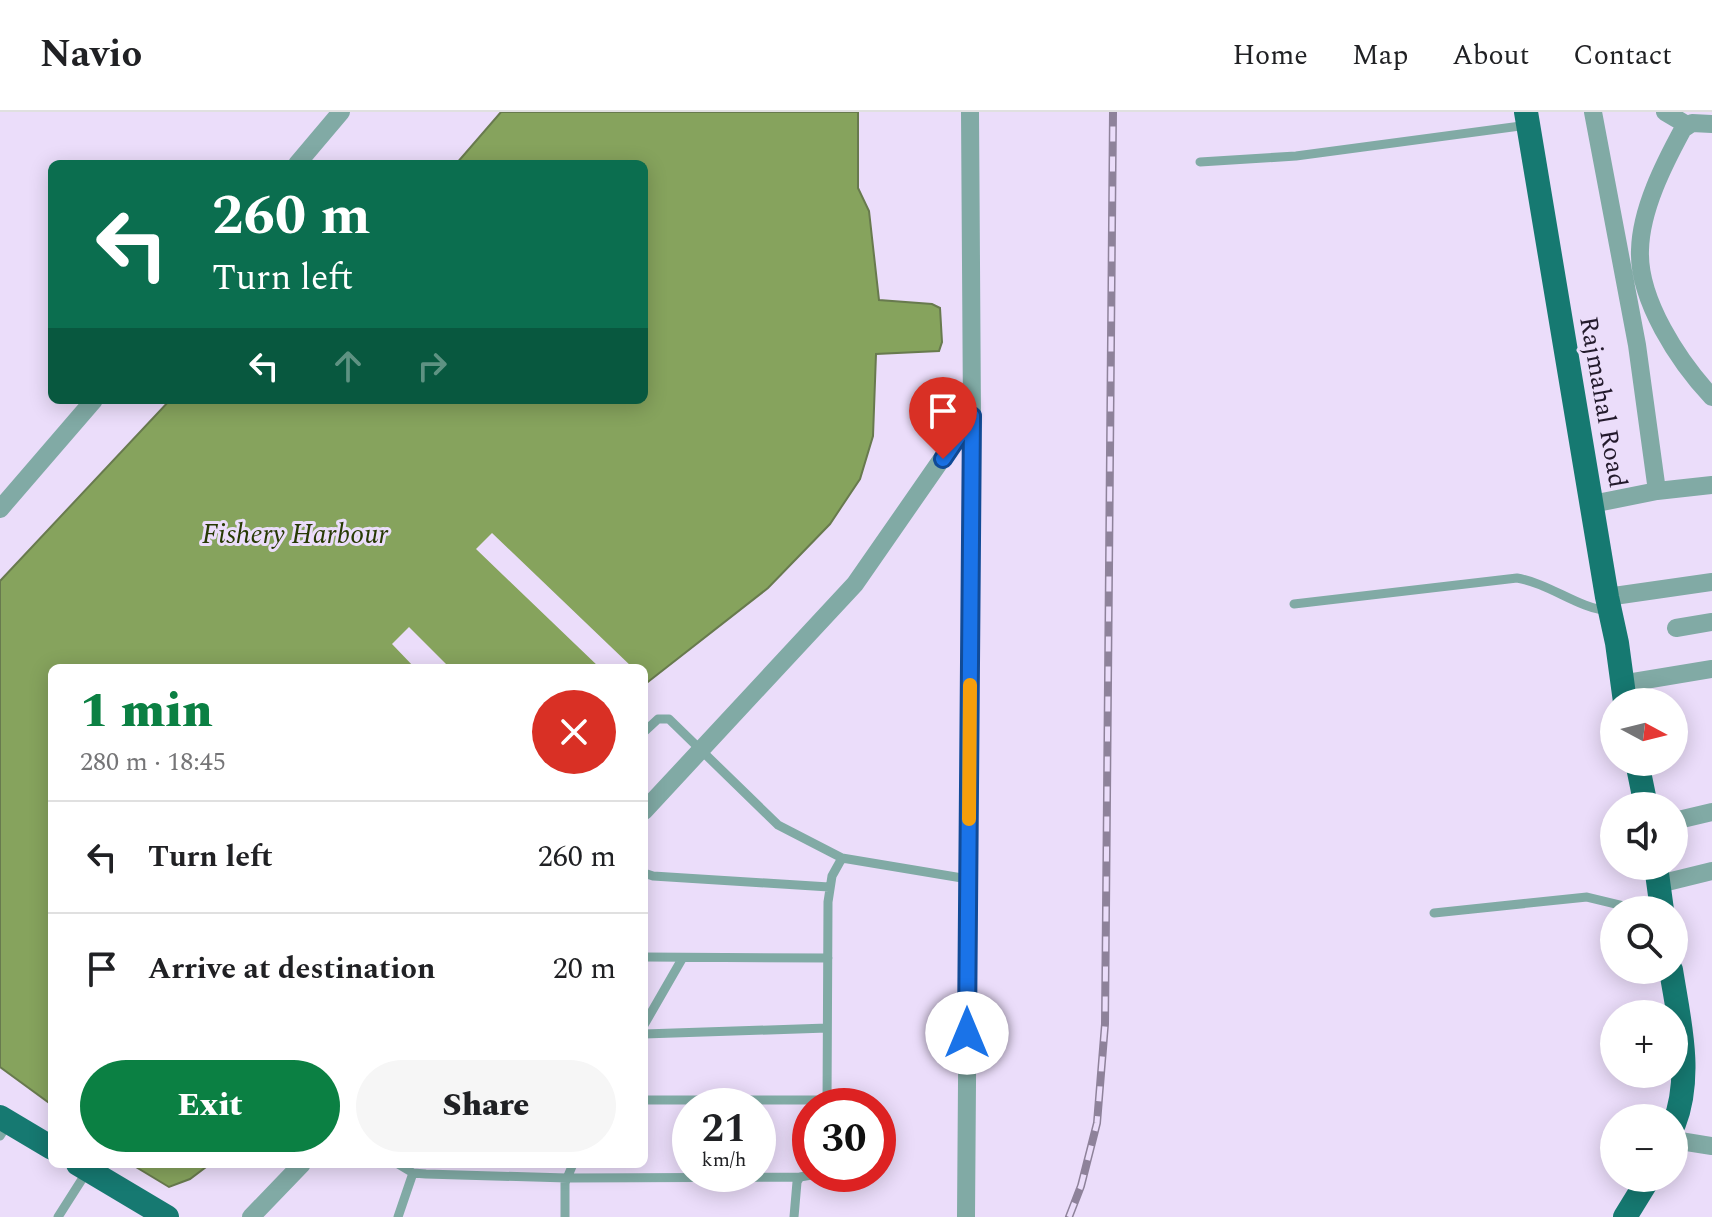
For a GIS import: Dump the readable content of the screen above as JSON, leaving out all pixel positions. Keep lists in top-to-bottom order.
{
  "streets": {
    "main road": ["Rajmahal Road"]
  },
  "water": ["Fishery Harbour"],
  "north": "right",
  "page": {
    "header": "Navio",
    "nav": [
      "Home",
      "Map",
      "About",
      "Contact"
    ],
    "turn": ["260 m", "Turn left"],
    "heading": ["1 min", "280 m · 18:45"],
    "map_buttons": ["+", "−"],
    "list": [
      {
        "name": "Turn left",
        "value": "260 m"
      },
      {
        "name": "Arrive at destination",
        "value": "20 m"
      }
    ],
    "buttons": ["Exit", "Share"],
    "speed": "21 km/h",
    "limit": "30"
  }
}
